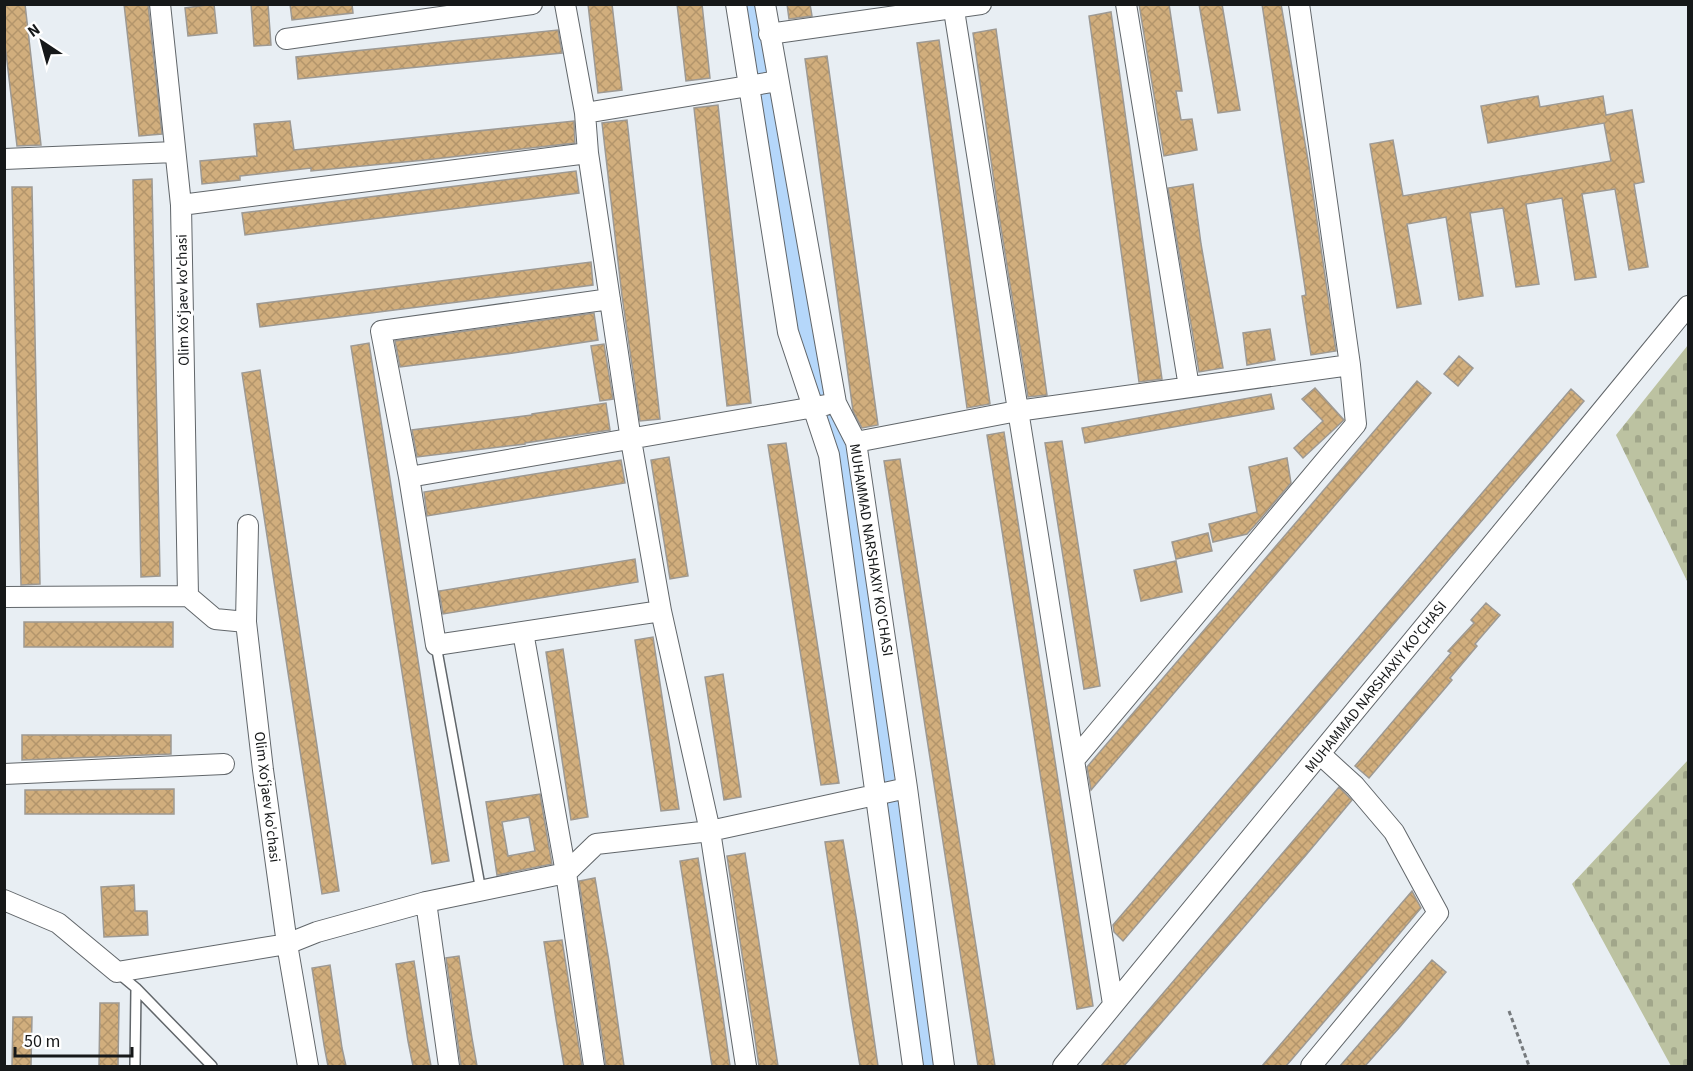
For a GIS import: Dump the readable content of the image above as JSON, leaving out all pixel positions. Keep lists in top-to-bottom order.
{
  "streets": {
    "street": ["Olim Xoʻjaev ko'chasi", "MUHAMMAD NARSHAXIY KO'CHASI"]
  },
  "scale_bar": "50 m",
  "north": "top left"
}
